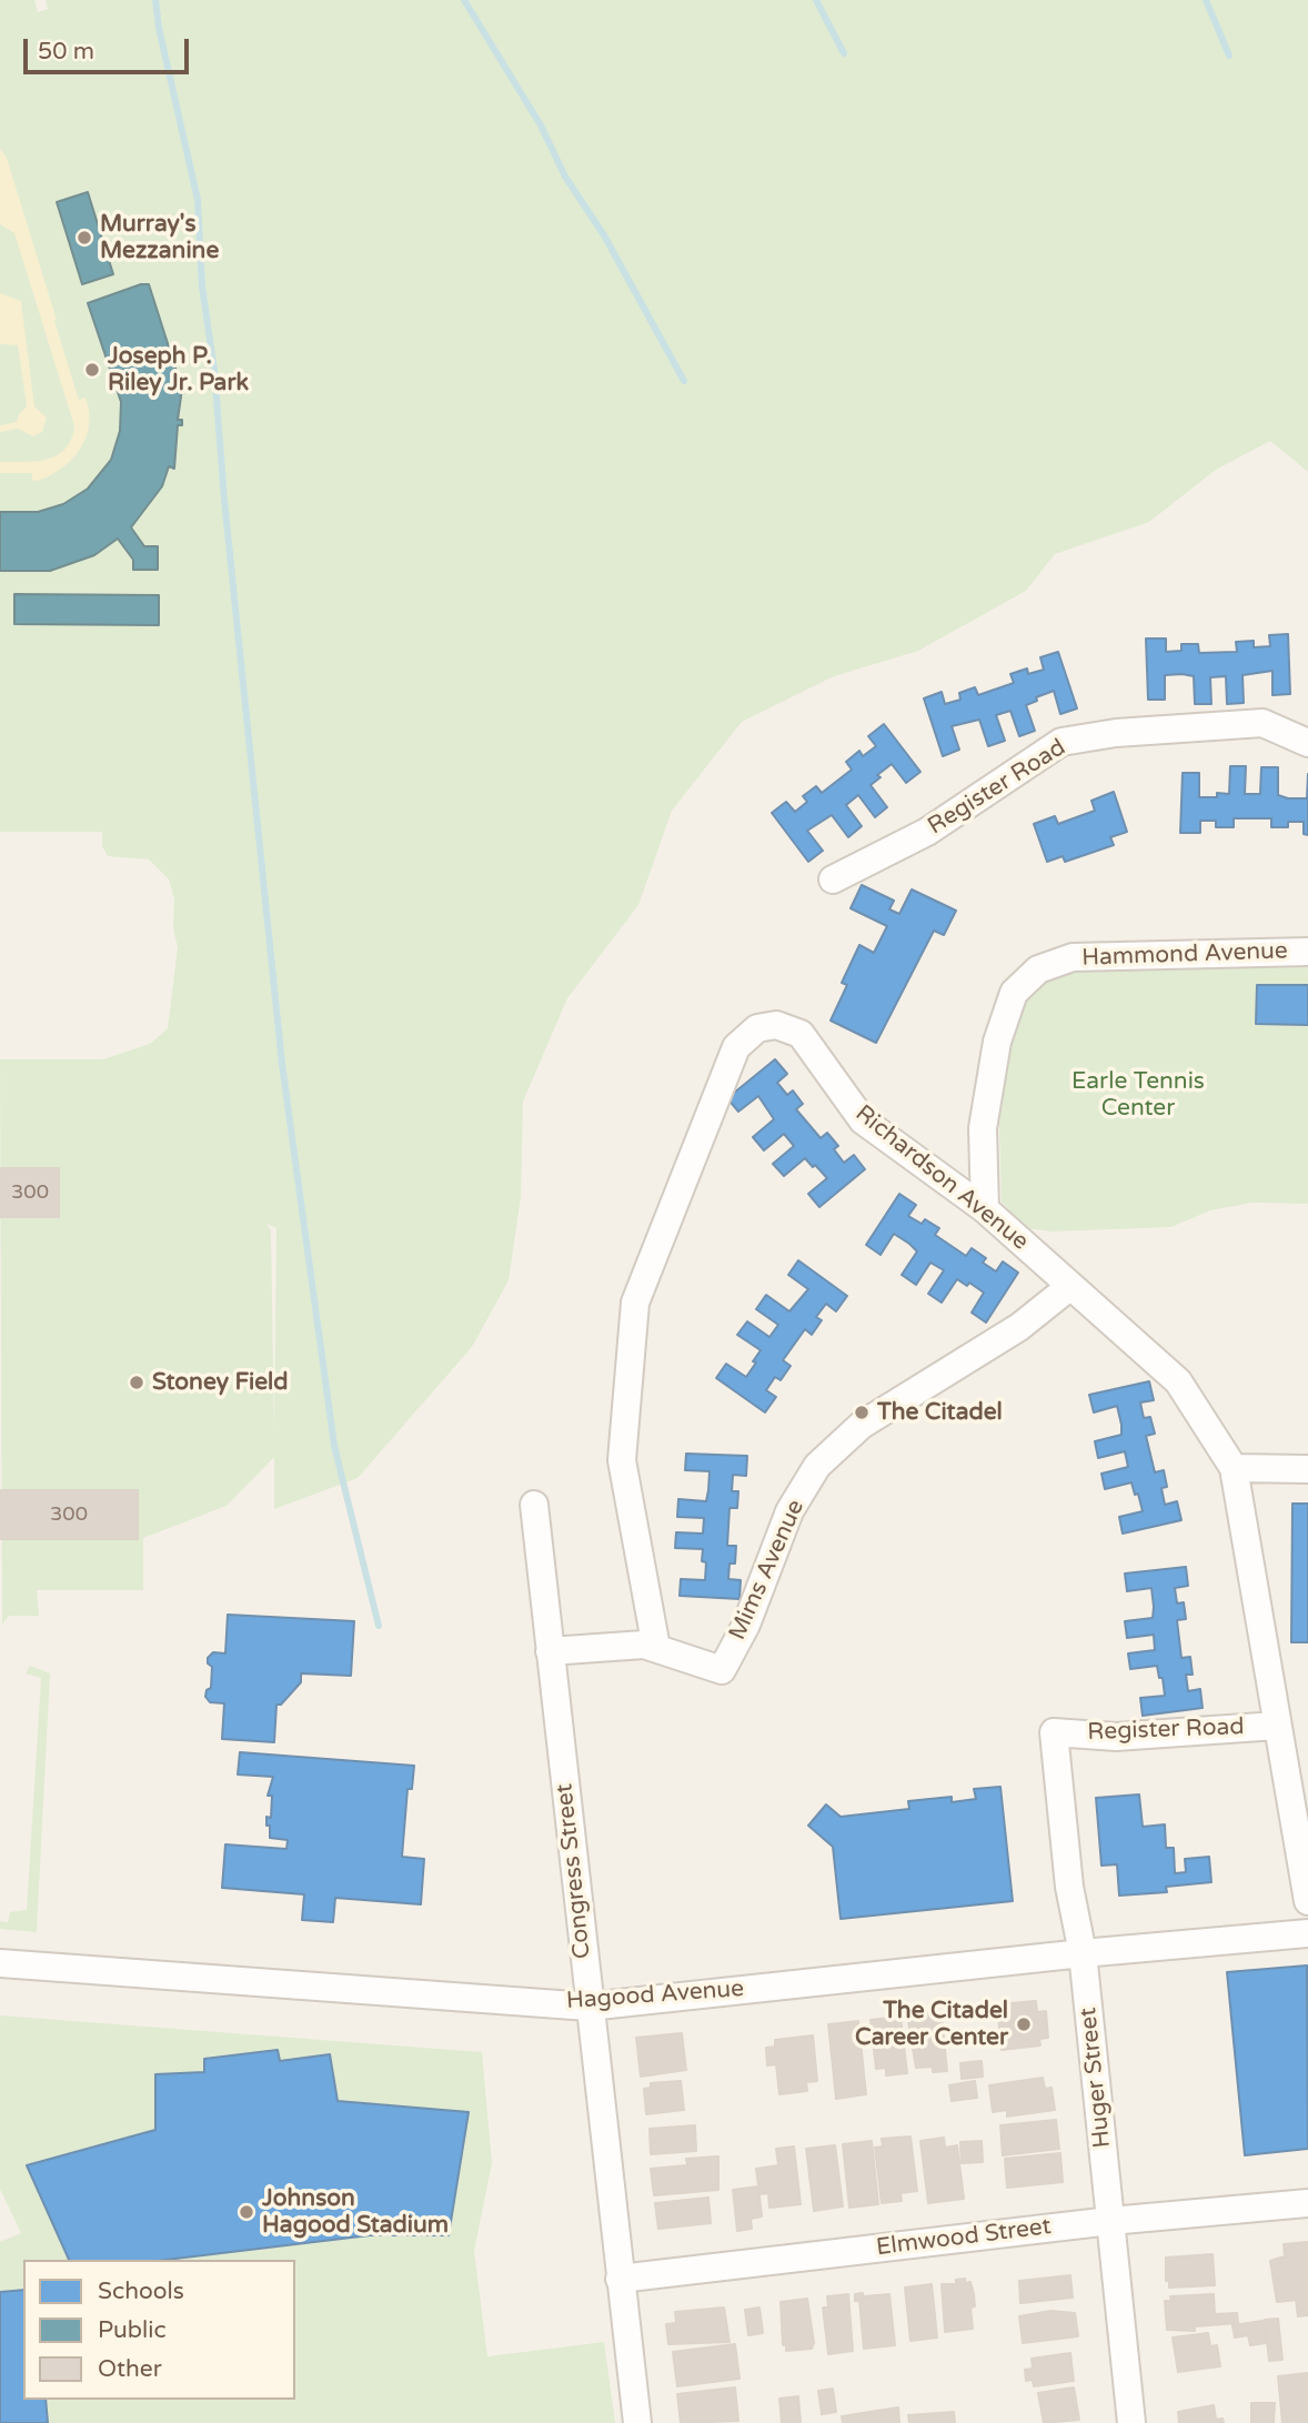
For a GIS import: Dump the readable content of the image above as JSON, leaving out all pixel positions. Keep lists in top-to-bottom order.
{
  "streets": {
    "street": [
      "Register Road",
      "Hammond Avenue",
      "Richardson Avenue",
      "Mims Avenue",
      "Congress Street",
      "Hagood Avenue",
      "Huger Street",
      "Elmwood Street"
    ]
  },
  "crossings": [
    ["Register Road", "Richardson Avenue"],
    ["Register Road", "Huger Street"],
    ["Hammond Avenue", "Richardson Avenue"],
    ["Richardson Avenue", "Mims Avenue"],
    ["Mims Avenue", "Congress Street"],
    ["Congress Street", "Hagood Avenue"],
    ["Congress Street", "Elmwood Street"],
    ["Hagood Avenue", "Huger Street"],
    ["Huger Street", "Elmwood Street"]
  ],
  "parks": ["Earle Tennis Center"],
  "places": [
    "Murray's Mezzanine",
    "Joseph P. Riley Jr. Park",
    "Stoney Field",
    "The Citadel",
    "The Citadel Career Center",
    "Johnson Hagood Stadium"
  ],
  "house_numbers": ["300", "300"],
  "legend": ["Schools", "Public", "Other"],
  "scale_bar": "50 m"
}
